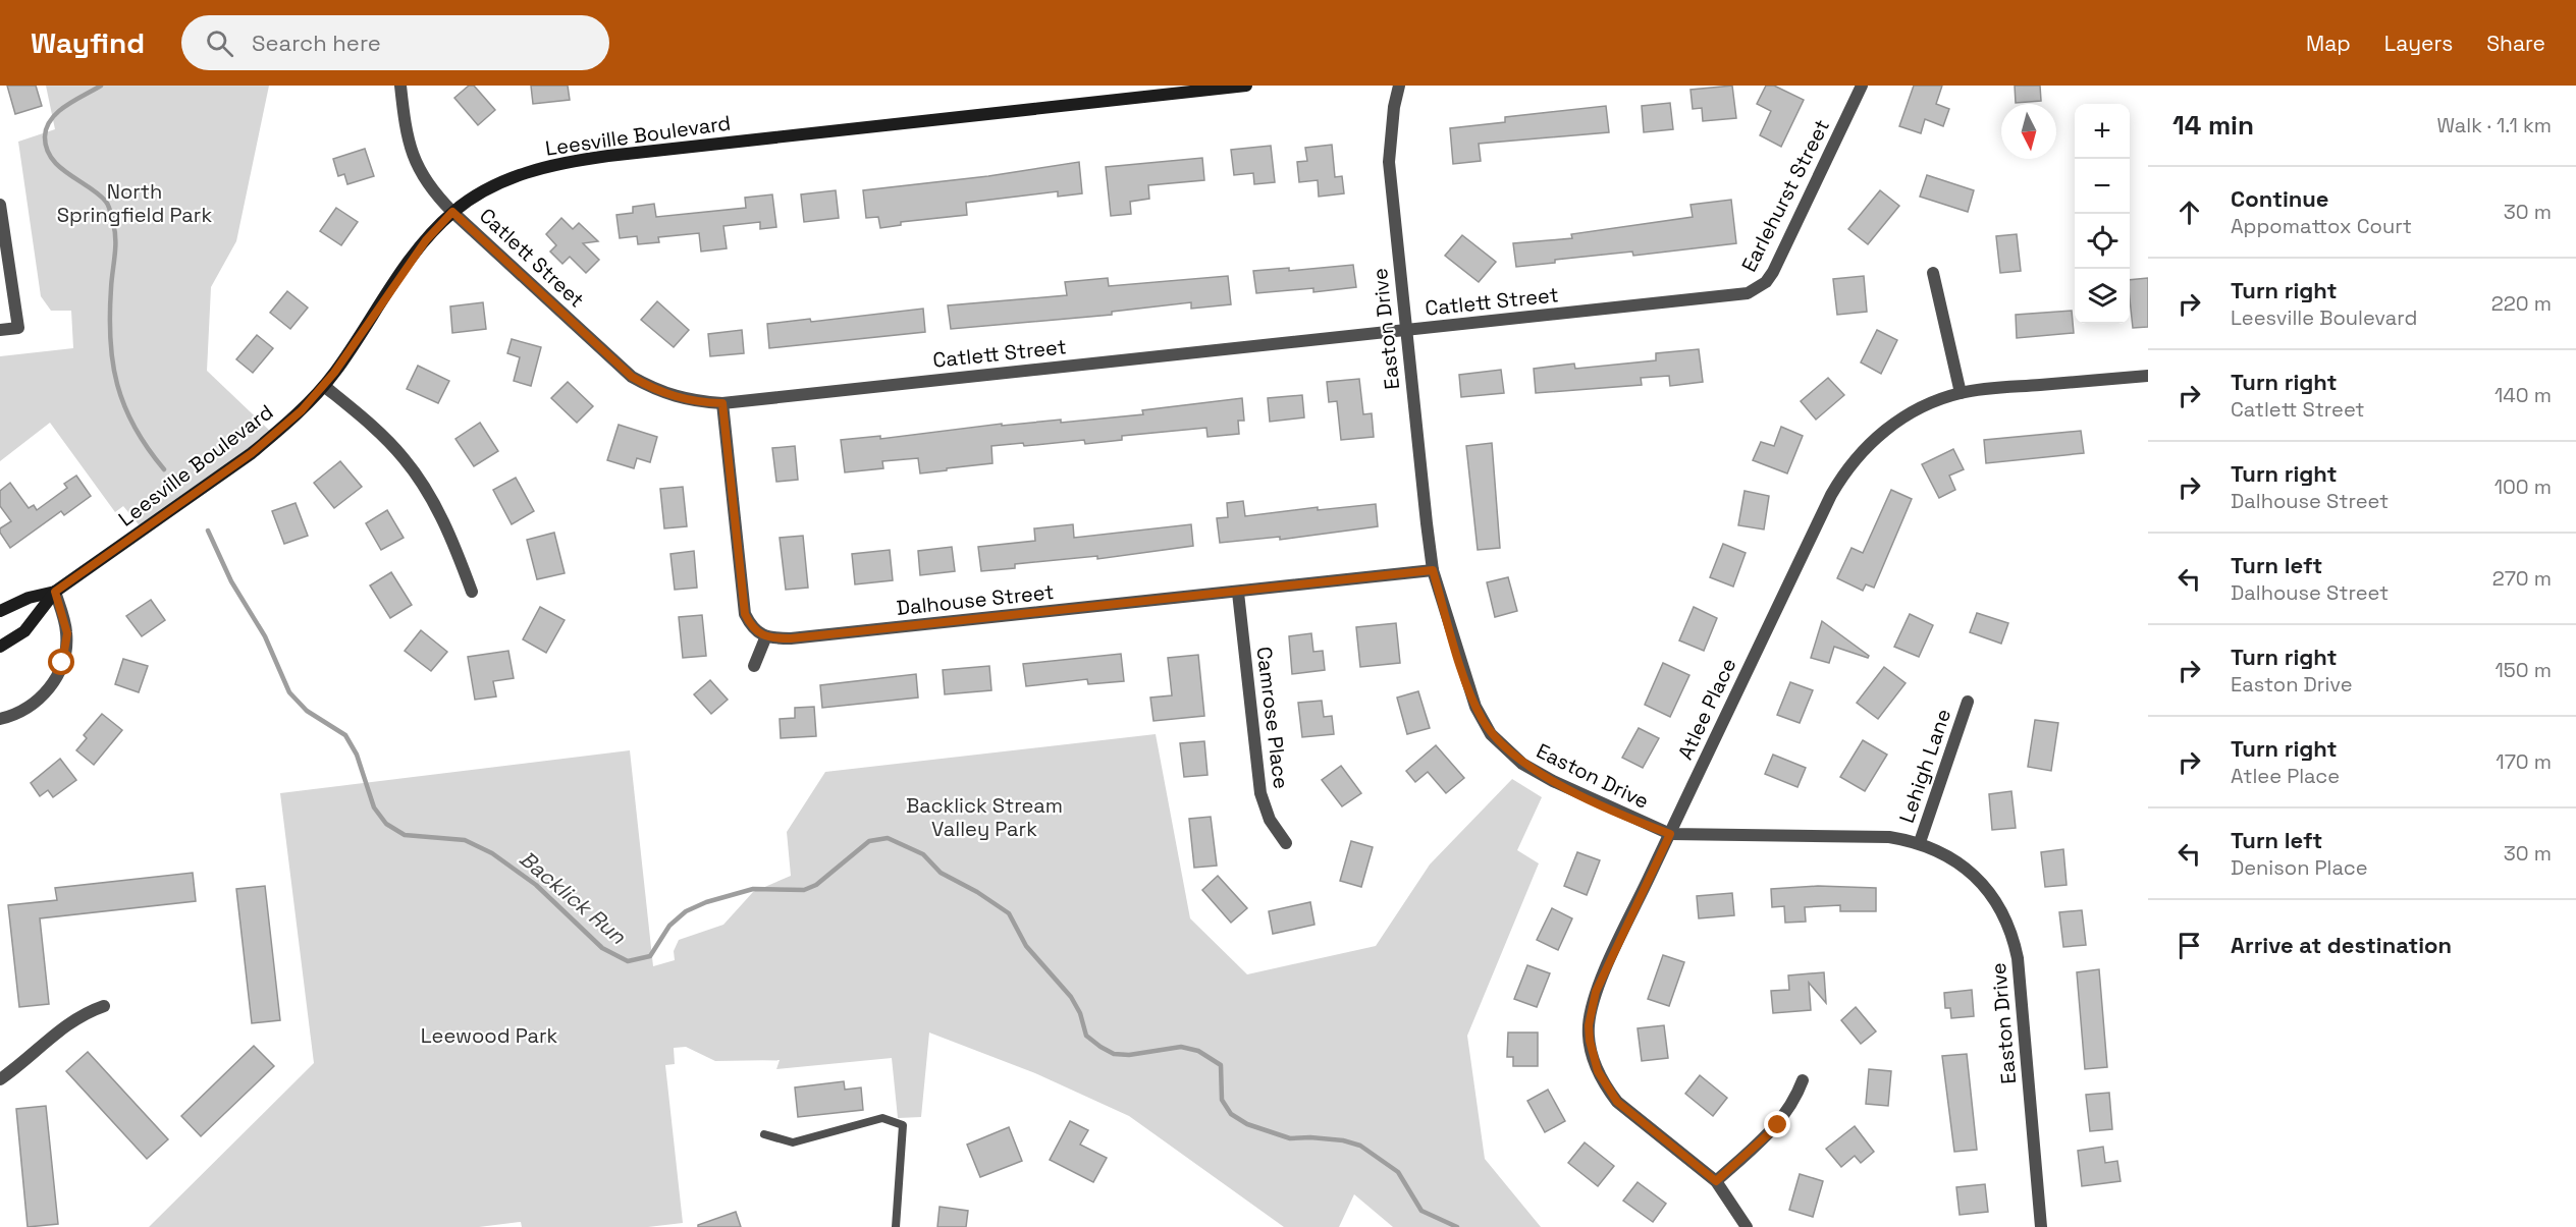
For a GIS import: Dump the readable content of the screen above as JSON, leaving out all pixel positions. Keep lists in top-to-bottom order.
{
  "streets": {
    "street": [
      "Leesville Boulevard",
      "Earlehurst Street",
      "Catlett Street",
      "Easton Drive",
      "Dalhouse Street",
      "Atlee Place",
      "Camrose Place",
      "Lehigh Lane"
    ]
  },
  "crossings": [
    ["Leesville Boulevard", "Catlett Street"],
    ["Earlehurst Street", "Catlett Street"],
    ["Catlett Street", "Easton Drive"],
    ["Easton Drive", "Dalhouse Street"],
    ["Easton Drive", "Atlee Place"],
    ["Easton Drive", "Lehigh Lane"],
    ["Dalhouse Street", "Camrose Place"]
  ],
  "water": ["Backlick Run"],
  "parks": ["North Springfield Park", "Backlick Stream Valley Park", "Leewood Park"],
  "north": "bottom",
  "page": {
    "header": "Wayfind",
    "search": "Search here",
    "nav": ["Map", "Layers", "Share"],
    "heading": ["14 min", "Walk · 1.1 km"],
    "map_buttons": ["+", "−"],
    "list": [
      ["Continue", "Appomattox Court", "30 m"],
      ["Turn right", "Leesville Boulevard", "220 m"],
      ["Turn right", "Catlett Street", "140 m"],
      ["Turn right", "Dalhouse Street", "100 m"],
      ["Turn left", "Dalhouse Street", "270 m"],
      ["Turn right", "Easton Drive", "150 m"],
      ["Turn right", "Atlee Place", "170 m"],
      ["Turn left", "Denison Place", "30 m"],
      "Arrive at destination"
    ]
  }
}
